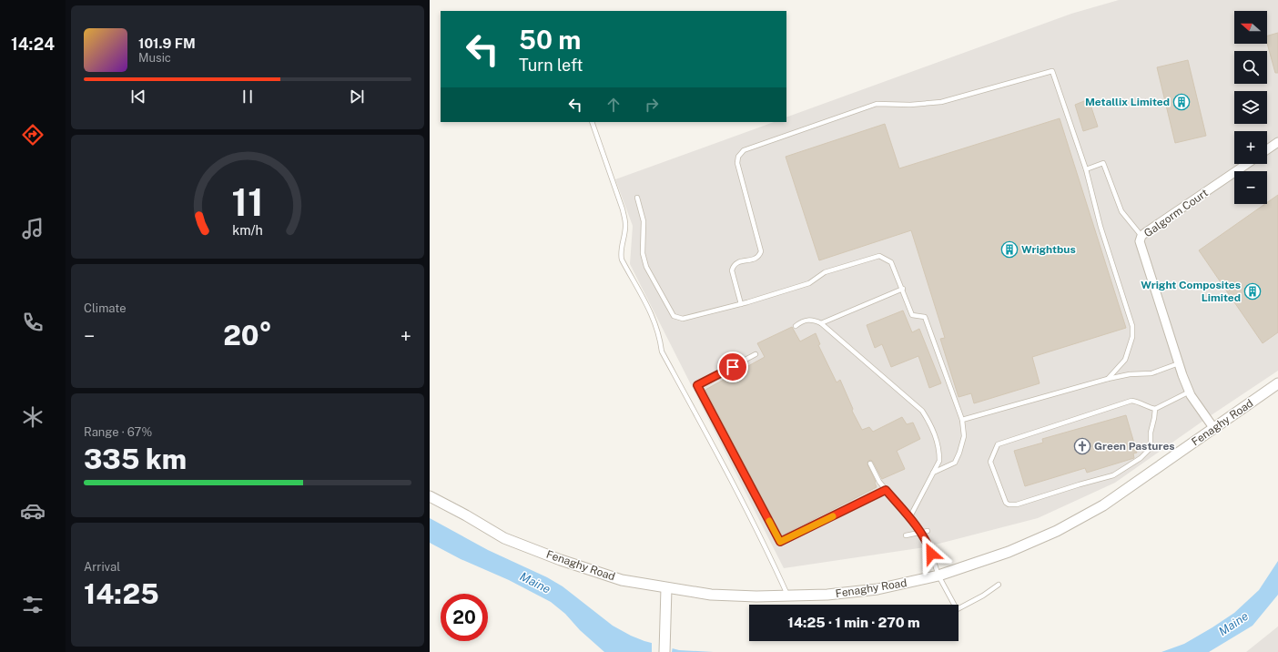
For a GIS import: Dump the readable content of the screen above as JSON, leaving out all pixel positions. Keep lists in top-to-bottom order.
{
  "streets": {
    "street": ["Galgorm Court", "Fenaghy Road"]
  },
  "crossings": [
    ["Galgorm Court", "Fenaghy Road"]
  ],
  "water": ["Maine"],
  "places": {
    "building": ["Metallix Limited", "Wrightbus", "Wright Composites Limited"],
    "church": ["Green Pastures"]
  },
  "north": "left",
  "page": {
    "tabs": "14:24",
    "map_buttons": ["+", "−"],
    "turn": ["50 m", "Turn left"],
    "song": ["101.9 FM", "Music"],
    "tile": [
      "Climate",
      ["Range · 67%", "335 km"],
      ["Arrival", "14:25"]
    ],
    "heat": ["−", "20°", "+"],
    "limit": "20",
    "trip": "14:25 · 1 min · 270 m",
    "gauge": ["11", "km/h"]
  }
}
